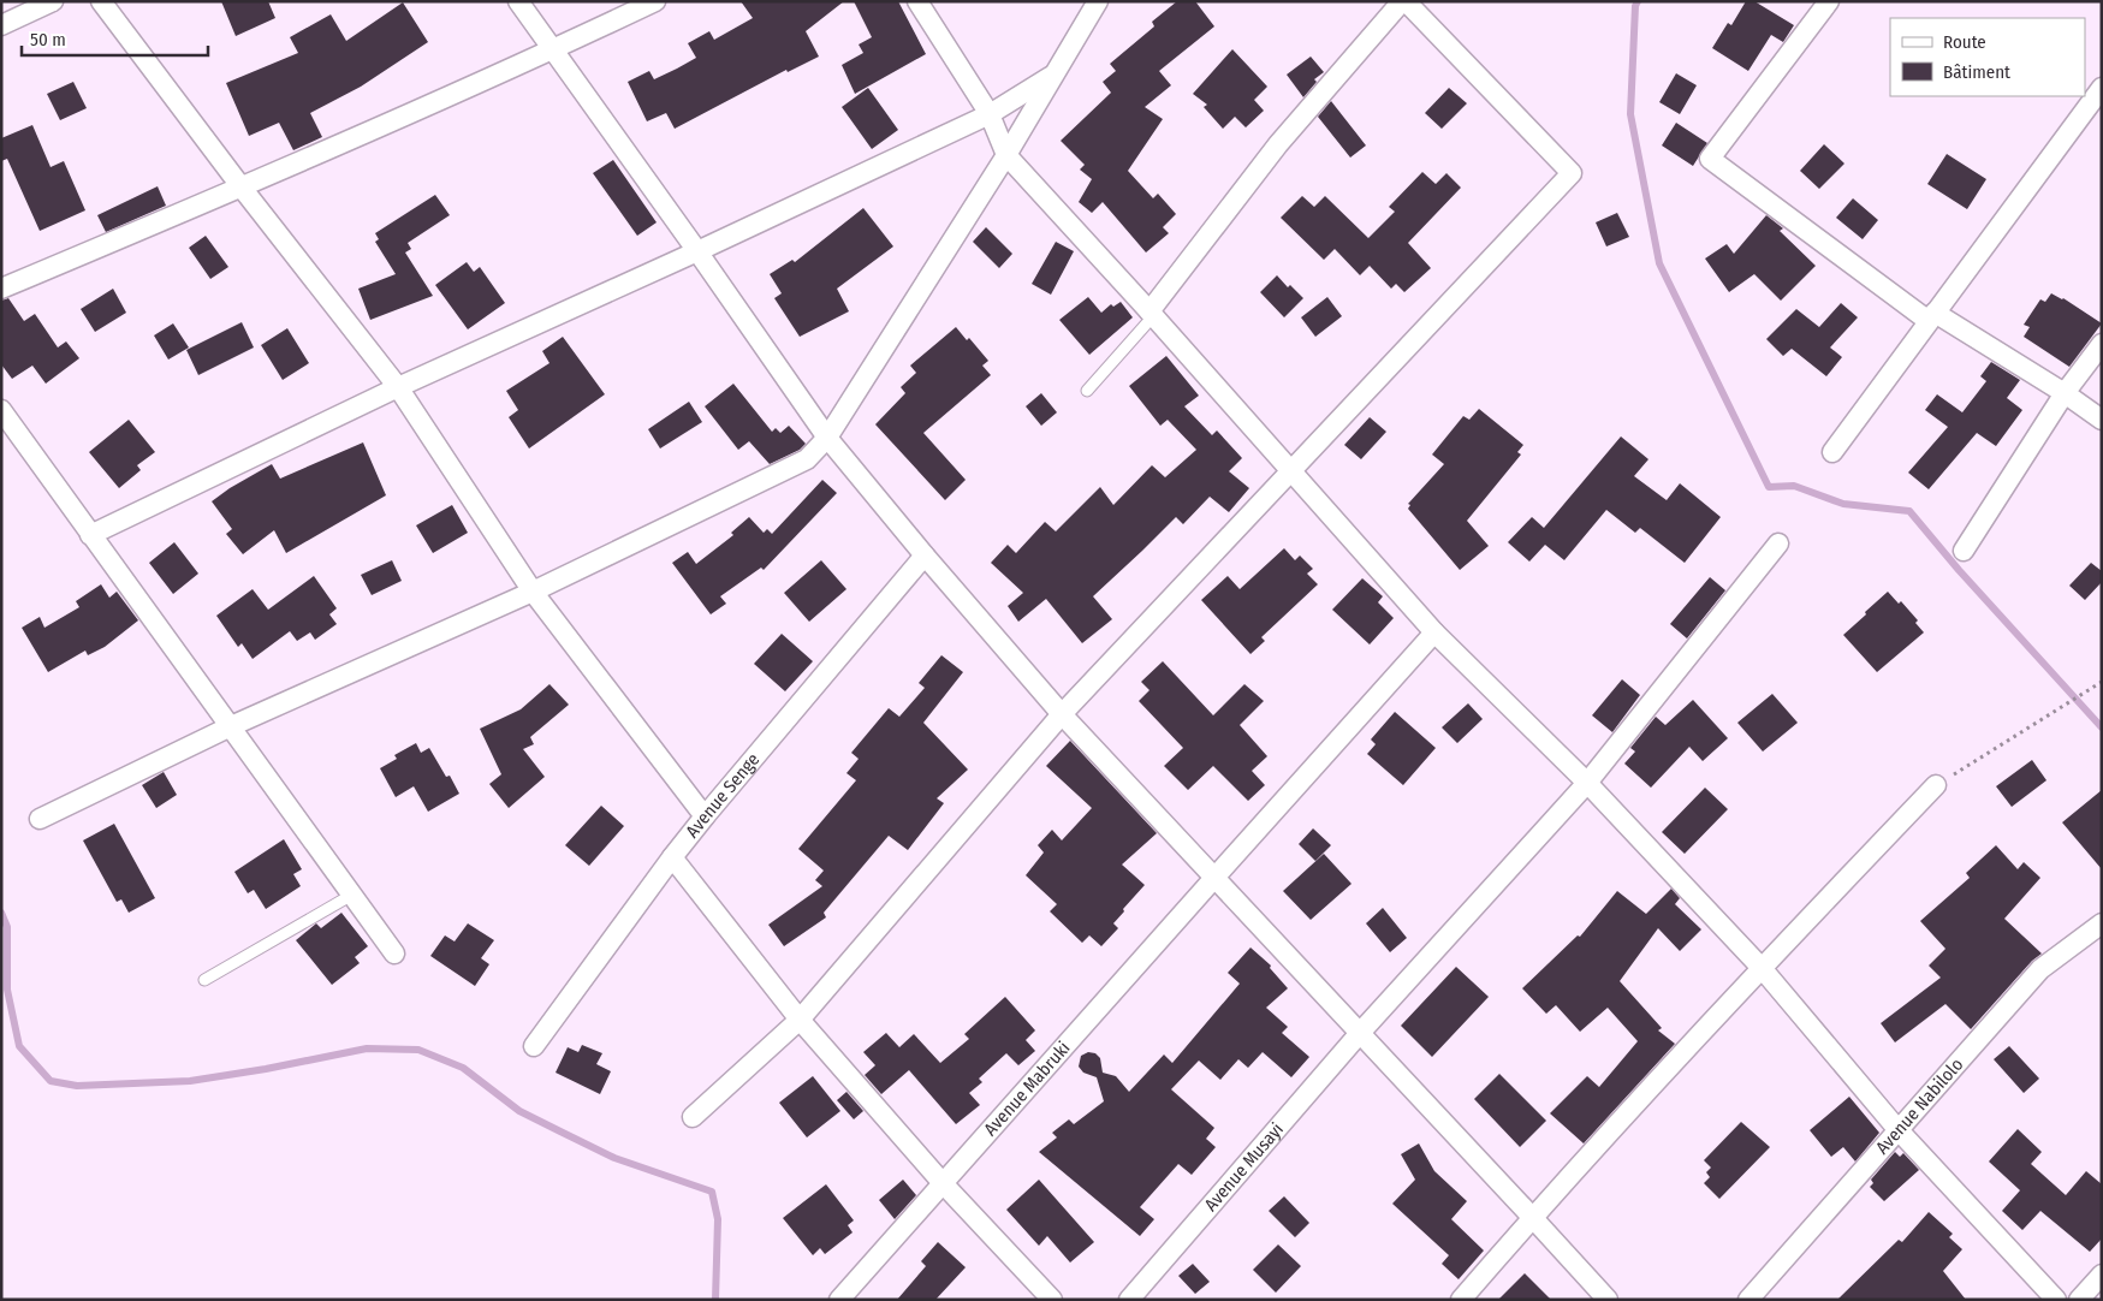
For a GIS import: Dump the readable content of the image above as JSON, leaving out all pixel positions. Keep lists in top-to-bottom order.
{
  "streets": {
    "street": [
      "Avenue Senge",
      "Avenue Mabruki",
      "Avenue Nabilolo",
      "Avenue Musayi"
    ]
  },
  "legend": ["Route", "Bâtiment"],
  "scale_bar": "50 m"
}
